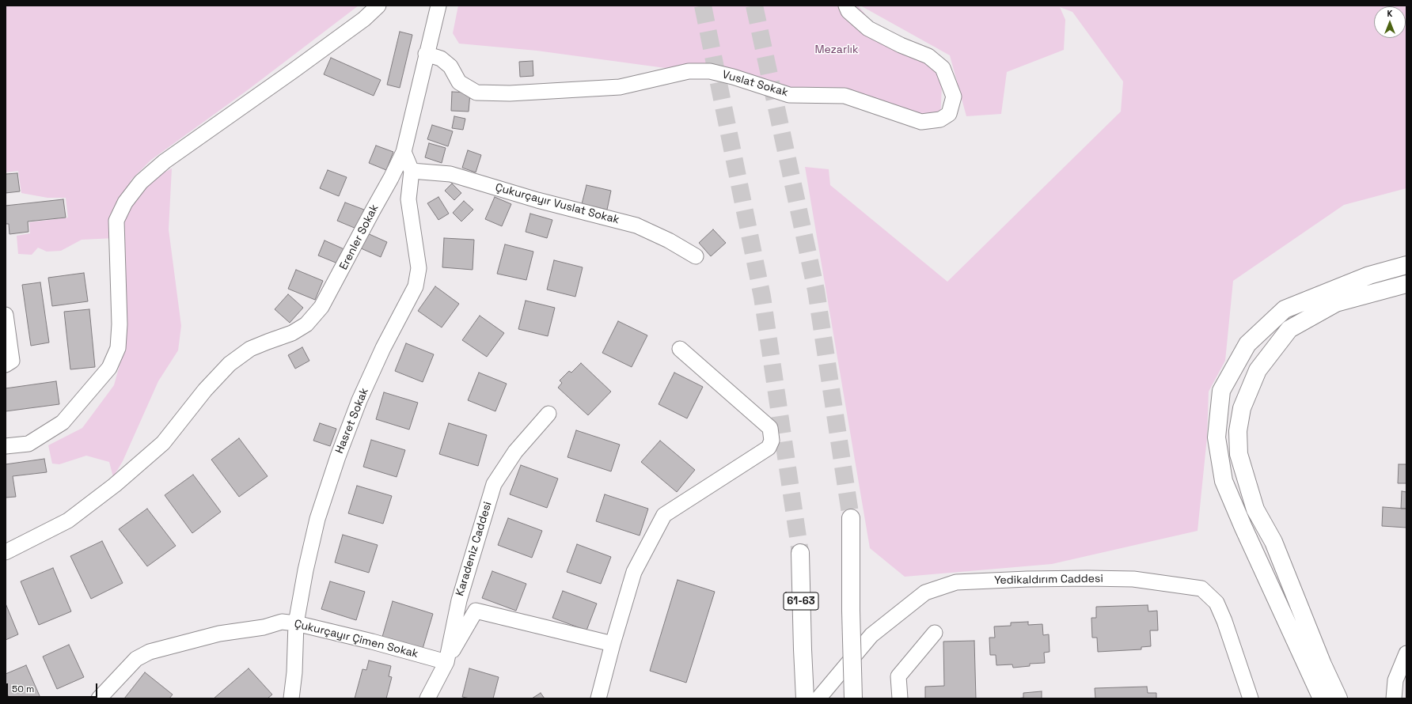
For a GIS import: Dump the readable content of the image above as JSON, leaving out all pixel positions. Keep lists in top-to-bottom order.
{
  "streets": {
    "main road": ["61-63"],
    "street": [
      "Vuslat Sokak",
      "Çukurçayır Vuslat Sokak",
      "Erenler Sokak",
      "Hasret Sokak",
      "Karadeniz Caddesi",
      "Yedikaldırım Caddesi",
      "Çukurçayır Çimen Sokak"
    ]
  },
  "crossings": [
    ["Vuslat Sokak", "Erenler Sokak"],
    ["Çukurçayır Vuslat Sokak", "Hasret Sokak"],
    ["Erenler Sokak", "Hasret Sokak"],
    ["Hasret Sokak", "Çukurçayır Çimen Sokak"],
    ["Karadeniz Caddesi", "Çukurçayır Çimen Sokak"]
  ],
  "parks": ["Mezarlık"],
  "scale_bar": "50 m",
  "north": "top"
}
